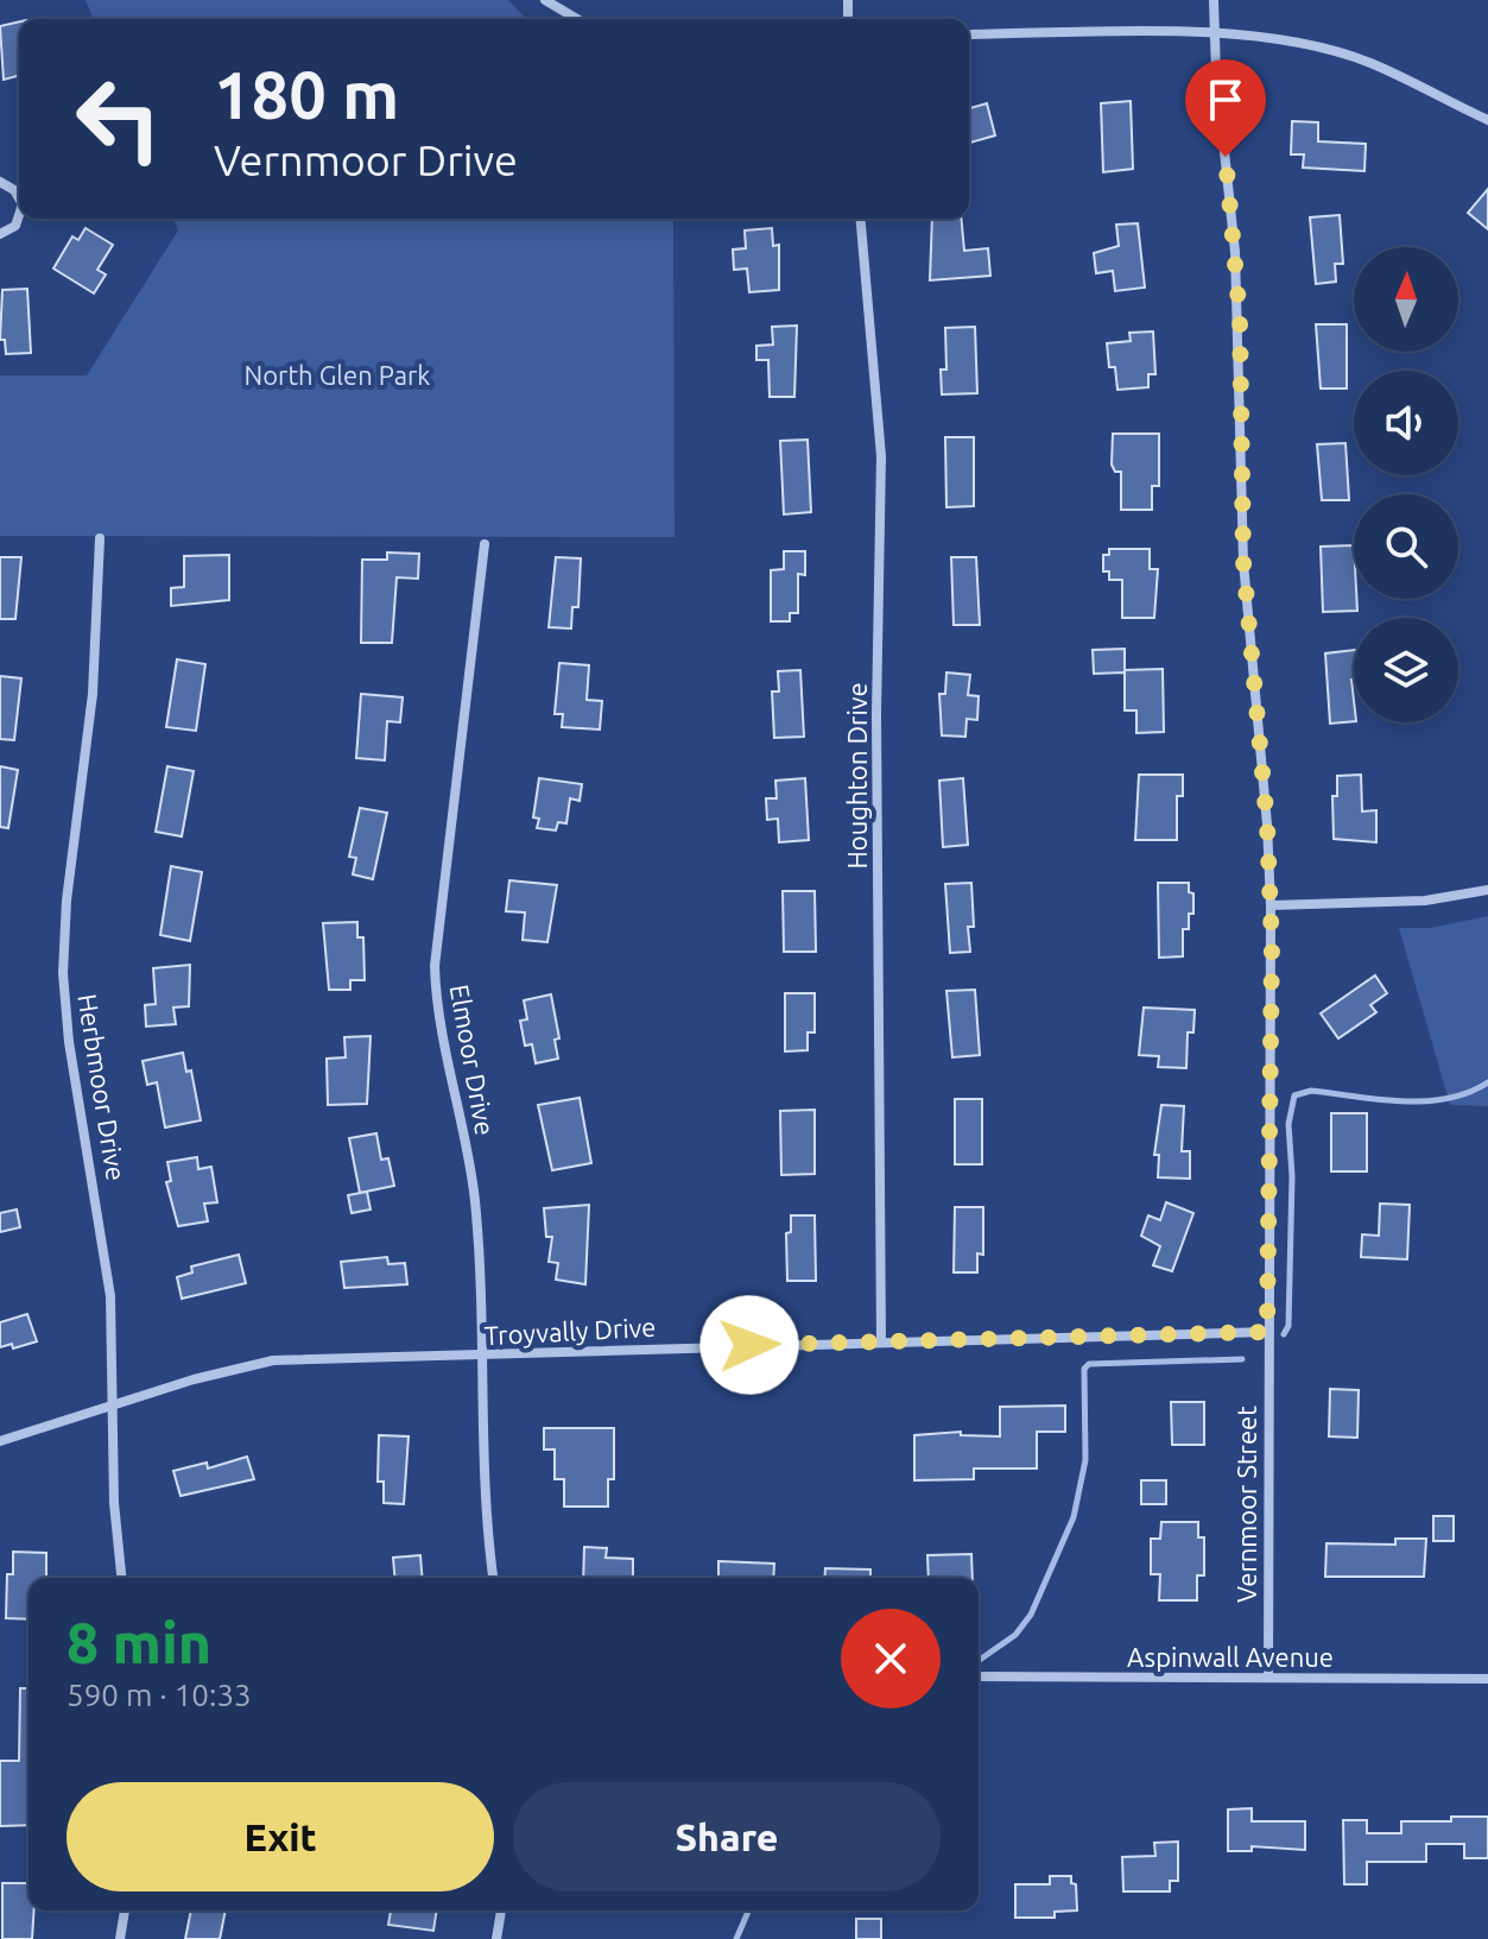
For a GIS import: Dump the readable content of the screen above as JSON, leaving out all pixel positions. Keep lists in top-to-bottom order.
{
  "streets": {
    "street": [
      "Houghton Drive",
      "Elmoor Drive",
      "Herbmoor Drive",
      "Troyvally Drive",
      "Vernmoor Street",
      "Aspinwall Avenue"
    ]
  },
  "crossings": [
    ["Houghton Drive", "Troyvally Drive"],
    ["Elmoor Drive", "Troyvally Drive"],
    ["Herbmoor Drive", "Troyvally Drive"],
    ["Troyvally Drive", "Vernmoor Street"],
    ["Vernmoor Street", "Aspinwall Avenue"]
  ],
  "parks": ["North Glen Park"],
  "north": "top",
  "page": {
    "turn": ["180 m", "Vernmoor Drive"],
    "heading": ["8 min", "590 m · 10:33"],
    "buttons": ["Exit", "Share"]
  }
}
